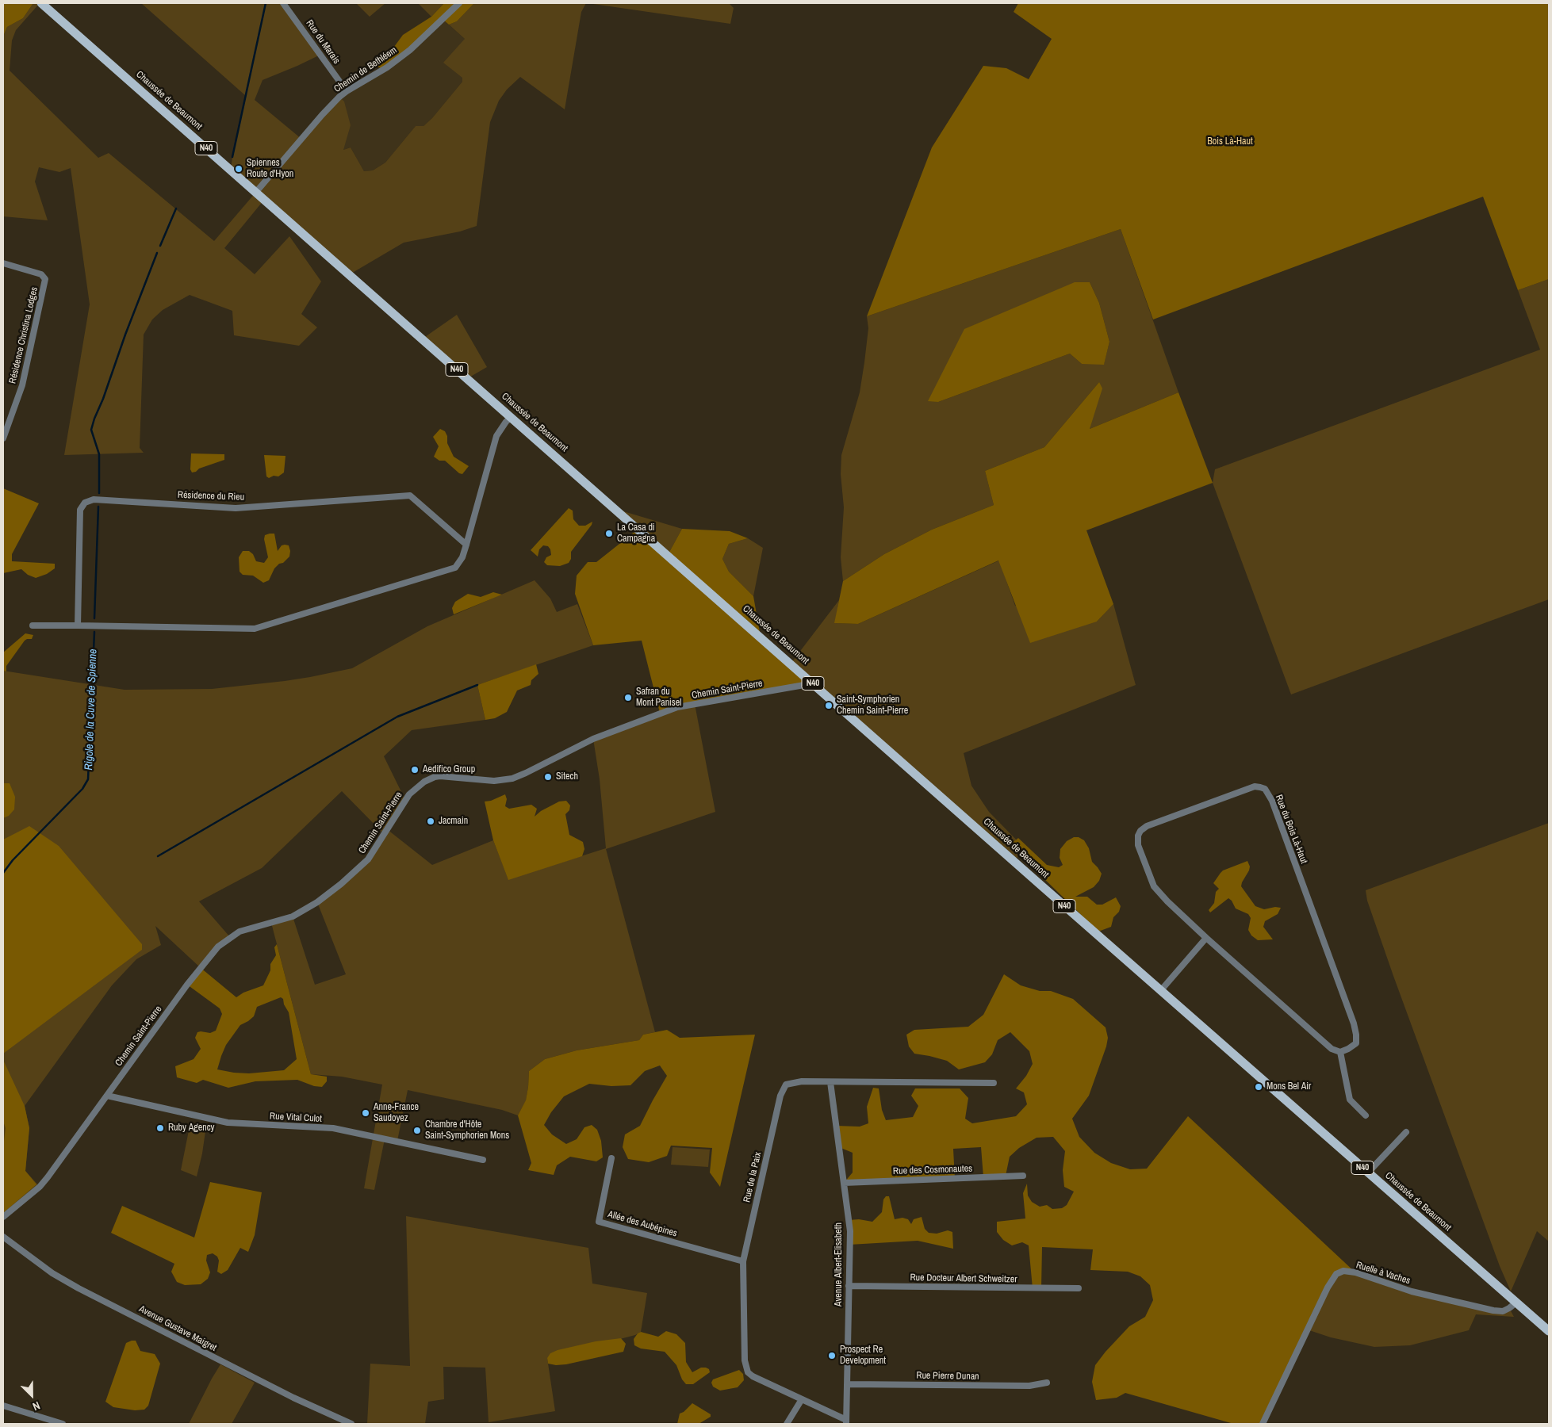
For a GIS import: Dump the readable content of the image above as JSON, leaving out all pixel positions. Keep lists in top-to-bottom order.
{
  "streets": {
    "main road": ["Chaussée de Beaumont", "N40"],
    "street": [
      "Rue du Marais",
      "Chemin de Bethléem",
      "Résidence Christina Lodges",
      "Résidence du Rieu",
      "Chemin Saint-Pierre",
      "Rue du Bois Là-Haut",
      "Rue Vital Culot",
      "Rue des Cosmonautes",
      "Rue de la Paix",
      "Allée des Aubépines",
      "Avenue Albert-Elisabeth",
      "Ruelle à Vaches",
      "Rue Docteur Albert Schweitzer",
      "Avenue Gustave Maigret",
      "Rue Pierre Dunan"
    ]
  },
  "crossings": [
    ["Rue du Marais", "Chemin de Bethléem"],
    ["Chemin de Bethléem", "Chaussée de Beaumont"],
    ["Chaussée de Beaumont", "Chemin Saint-Pierre"],
    ["Chaussée de Beaumont", "Ruelle à Vaches"],
    ["Chemin Saint-Pierre", "Rue Vital Culot"],
    ["Rue des Cosmonautes", "Avenue Albert-Elisabeth"],
    ["Rue de la Paix", "Allée des Aubépines"],
    ["Rue de la Paix", "Avenue Albert-Elisabeth"],
    ["Avenue Albert-Elisabeth", "Rue Docteur Albert Schweitzer"],
    ["Avenue Albert-Elisabeth", "Rue Pierre Dunan"]
  ],
  "water": ["Rigole de la Cuve de Spienne"],
  "parks": ["Bois Là-Haut"],
  "places": [
    "Spiennes Route d'Hyon",
    "La Casa di Campagna",
    "Safran du Mont Panisel",
    "Saint-Symphorien Chemin Saint-Pierre",
    "Aedifico Group",
    "Sitech",
    "Jacmain",
    "Mons Bel Air",
    "Anne-France Saudoyez",
    "Ruby Agency",
    "Chambre d'Hôte Saint-Symphorien Mons",
    "Prospect Re Development"
  ],
  "north": "bottom right"
}
